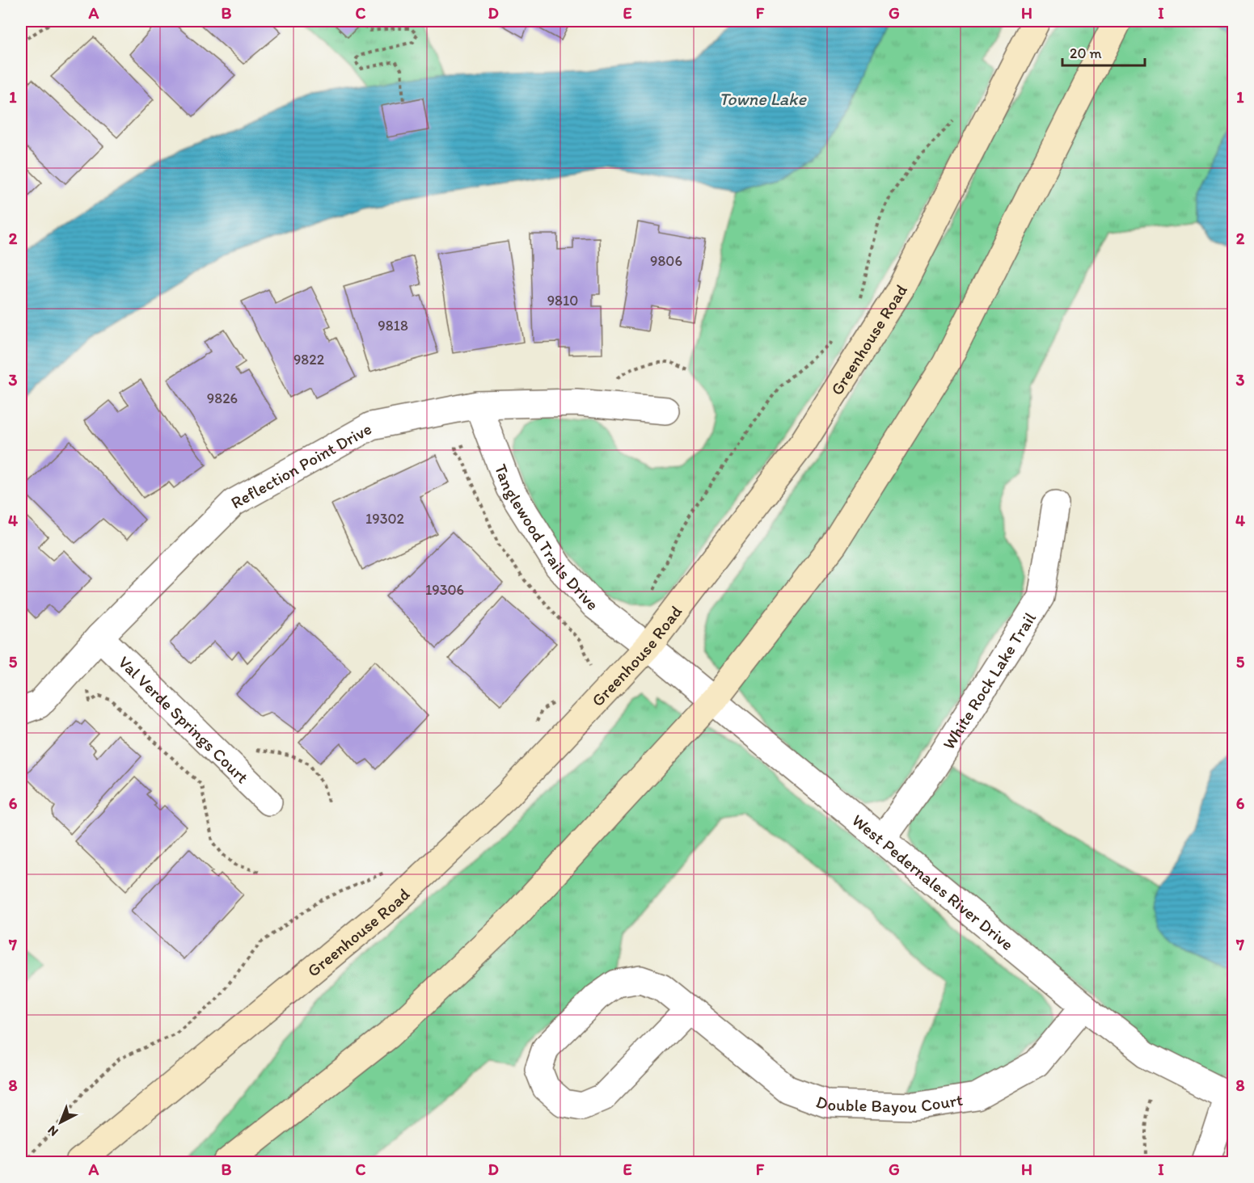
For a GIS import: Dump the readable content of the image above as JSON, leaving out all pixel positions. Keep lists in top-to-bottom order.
{
  "streets": {
    "main road": ["Greenhouse Road"],
    "street": [
      "Reflection Point Drive",
      "Tanglewood Trails Drive",
      "White Rock Lake Trail",
      "Val Verde Springs Court",
      "West Pedernales River Drive",
      "Double Bayou Court"
    ]
  },
  "crossings": [
    ["Greenhouse Road", "Tanglewood Trails Drive"],
    ["Greenhouse Road", "West Pedernales River Drive"],
    ["Reflection Point Drive", "Tanglewood Trails Drive"],
    ["Reflection Point Drive", "Val Verde Springs Court"],
    ["Tanglewood Trails Drive", "West Pedernales River Drive"],
    ["White Rock Lake Trail", "West Pedernales River Drive"],
    ["West Pedernales River Drive", "Double Bayou Court"]
  ],
  "water": ["Towne Lake"],
  "house_numbers": [
    "9806",
    "9810",
    "9818",
    "9822",
    "9826",
    "19302",
    "19306"
  ],
  "scale_bar": "20 m",
  "north": "bottom left",
  "grid": {
    "columns": [
      "A",
      "B",
      "C",
      "D",
      "E",
      "F",
      "G",
      "H",
      "I"
    ],
    "rows": [
      "1",
      "2",
      "3",
      "4",
      "5",
      "6",
      "7",
      "8"
    ]
  }
}
